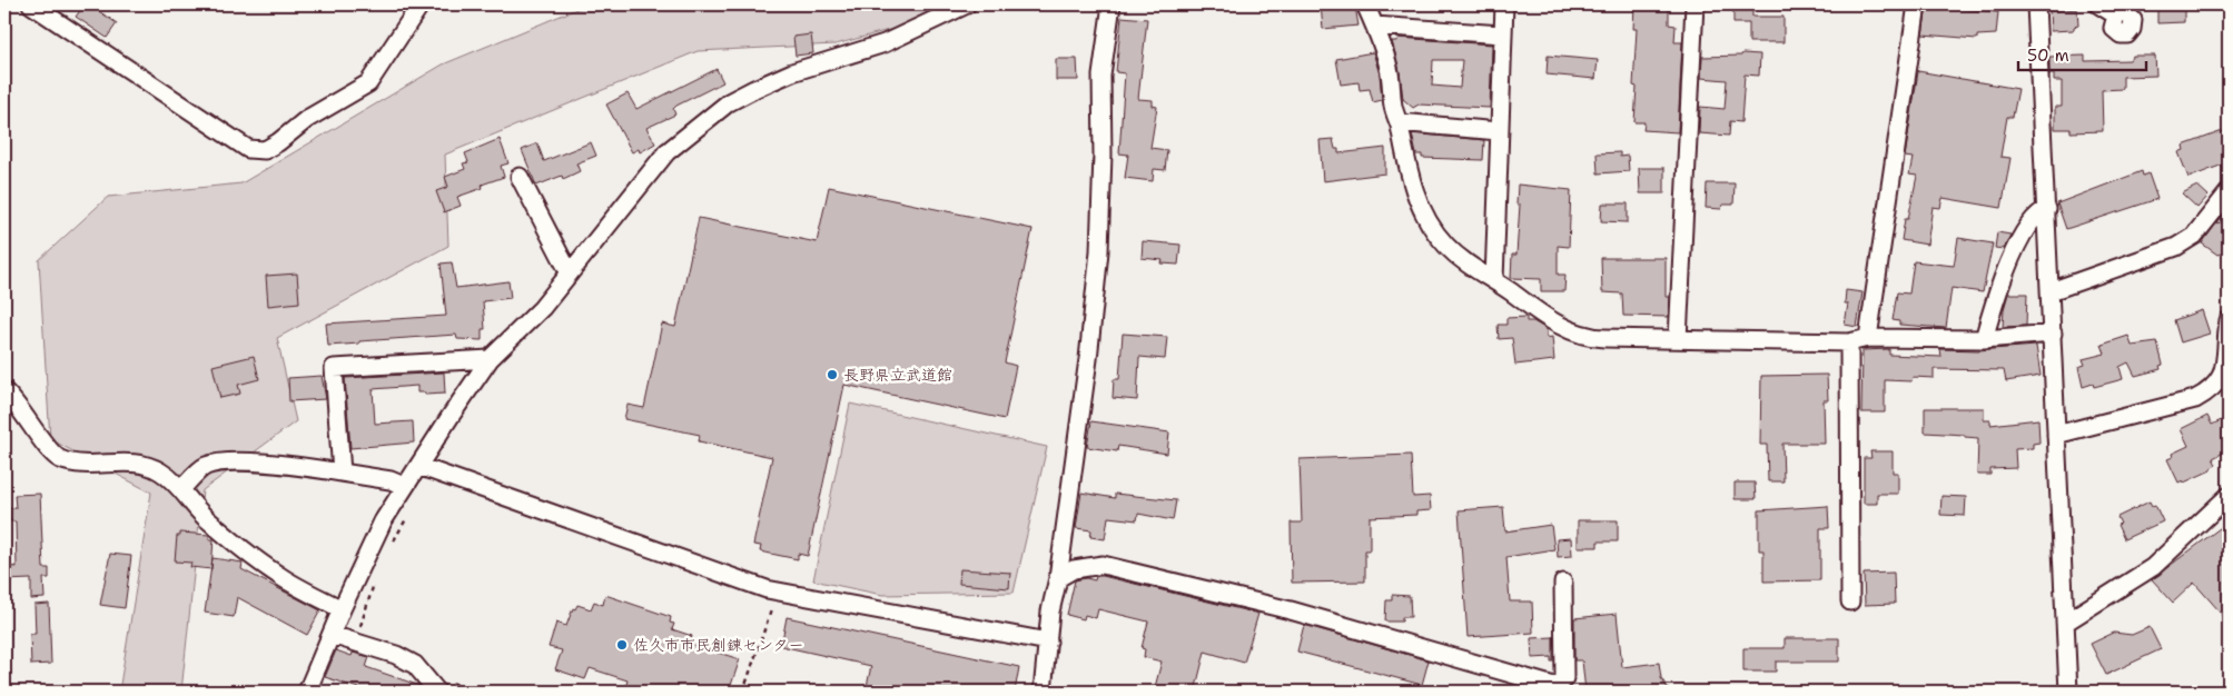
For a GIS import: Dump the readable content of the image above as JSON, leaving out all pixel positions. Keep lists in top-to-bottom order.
{
  "places": ["長野県立武道館", "佐久市市民創錬センター"],
  "scale_bar": "50 m"
}
